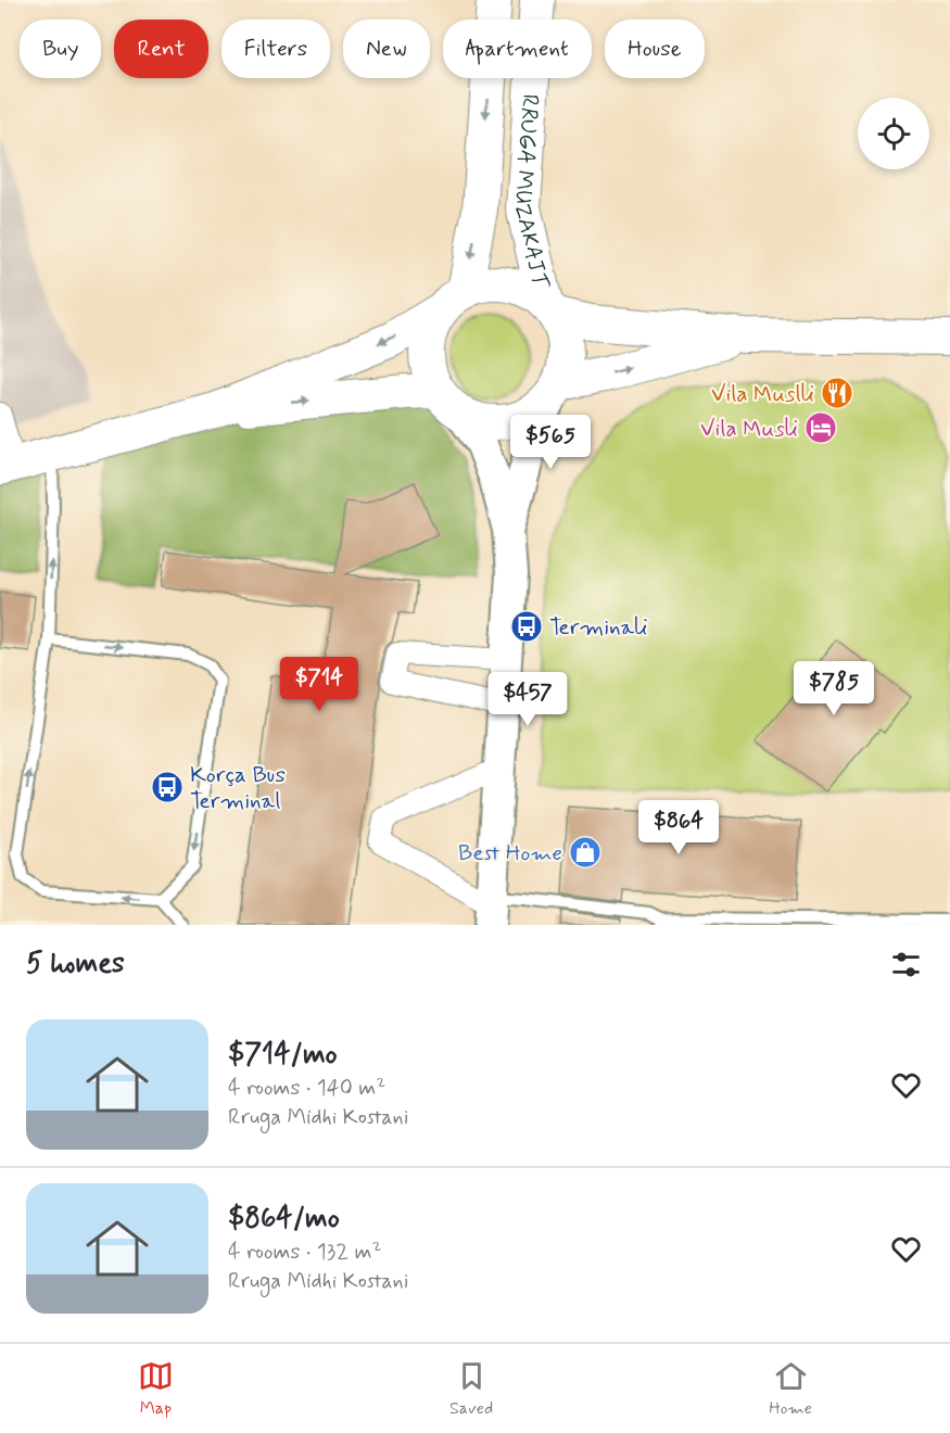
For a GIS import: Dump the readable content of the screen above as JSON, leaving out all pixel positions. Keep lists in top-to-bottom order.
{
  "streets": {
    "main road": ["RRUGA MUZAKAJT"]
  },
  "places": {
    "restaurant": ["Vila Muslli"],
    "hotel": ["Vila Musli"],
    "bus stop": ["Terminali", "Korça Bus Terminal"],
    "shop": ["Best Home"]
  },
  "page": {
    "chip": [
      "Buy",
      "Rent",
      "Filters",
      "New",
      "Apartment",
      "House"
    ],
    "price": [
      "$565",
      "$714",
      "$785",
      "$457",
      "$864"
    ],
    "heading": "5 homes",
    "list": [
      {
        "name": "$714/mo",
        "note": "4 rooms · 140 m² · Rruga Midhi Kostani"
      },
      {
        "name": "$864/mo",
        "note": "4 rooms · 132 m² · Rruga Midhi Kostani"
      }
    ],
    "tabs": ["Map", "Saved", "Home"]
  }
}
